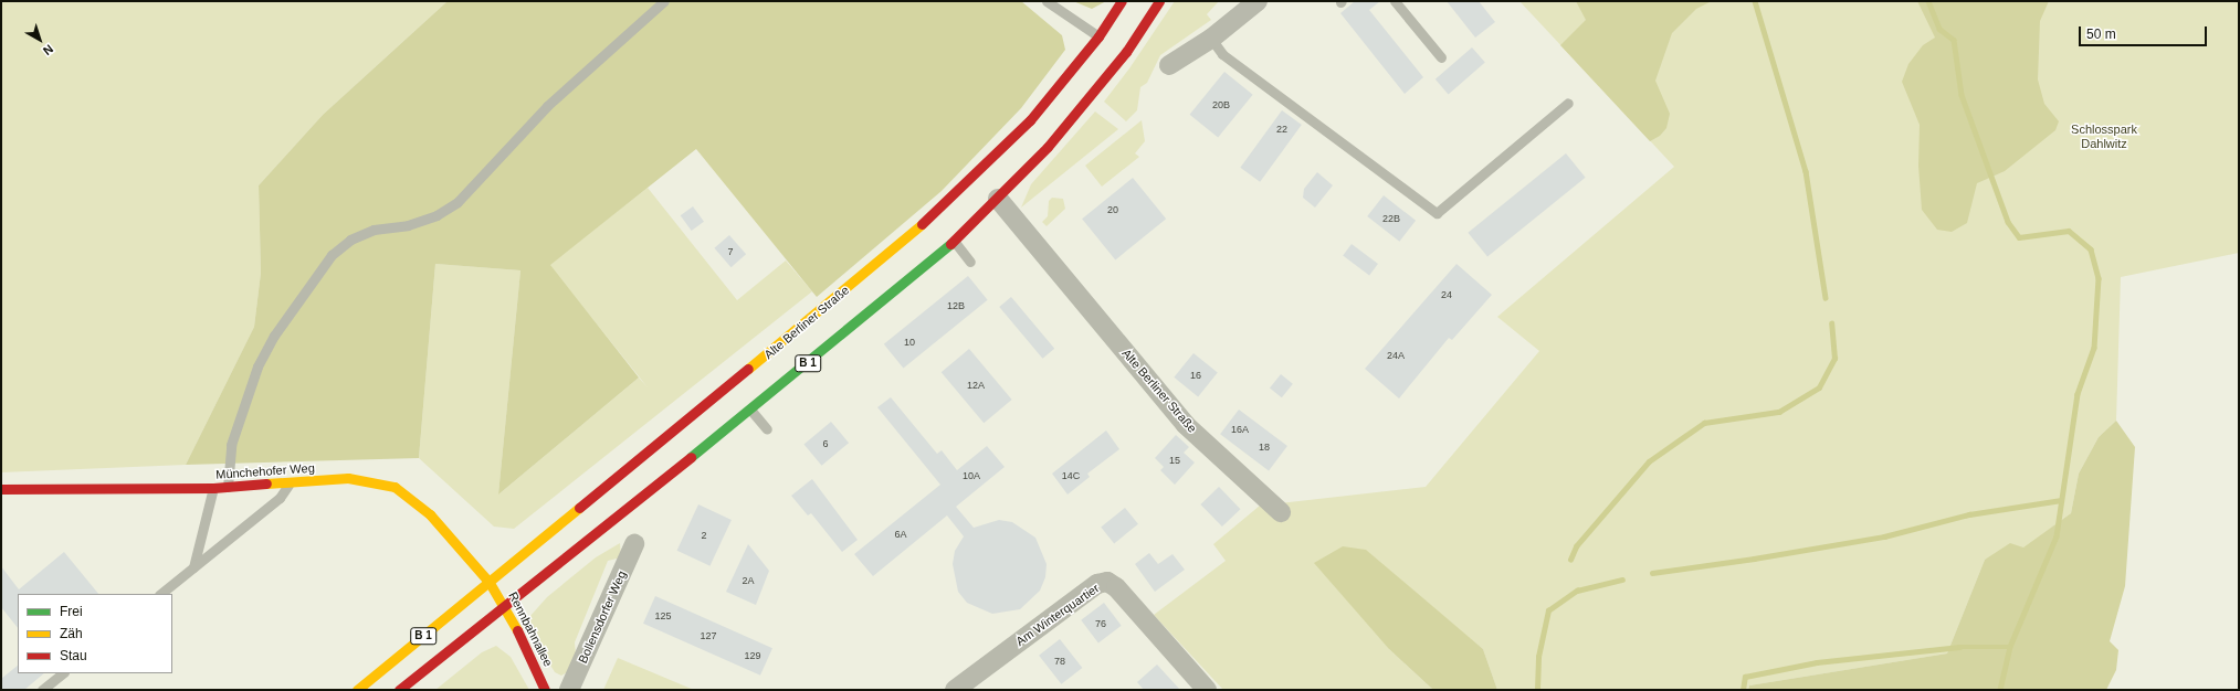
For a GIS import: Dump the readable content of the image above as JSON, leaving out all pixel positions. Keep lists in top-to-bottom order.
{
  "streets": {
    "main road": [
      "Alte Berliner Straße",
      "B 1",
      "Münchehofer Weg",
      "Rennbahnallee"
    ],
    "street": ["Am Winterquartier", "Bollensdorfer Weg"]
  },
  "crossings": [
    ["Alte Berliner Straße", "B 1"],
    ["Alte Berliner Straße", "Münchehofer Weg"],
    ["Alte Berliner Straße", "Rennbahnallee"],
    ["B 1", "Münchehofer Weg"],
    ["B 1", "Rennbahnallee"],
    ["Münchehofer Weg", "Rennbahnallee"]
  ],
  "parks": ["Schlosspark Dahlwitz"],
  "house_numbers": [
    "20B",
    "22",
    "20",
    "22B",
    "7",
    "24",
    "12B",
    "10",
    "24A",
    "16",
    "12A",
    "16A",
    "6",
    "18",
    "15",
    "10A",
    "14C",
    "6A",
    "2",
    "2A",
    "125",
    "76",
    "127",
    "129",
    "78"
  ],
  "legend": ["Frei", "Zäh", "Stau"],
  "scale_bar": "50 m",
  "north": "bottom right"
}
